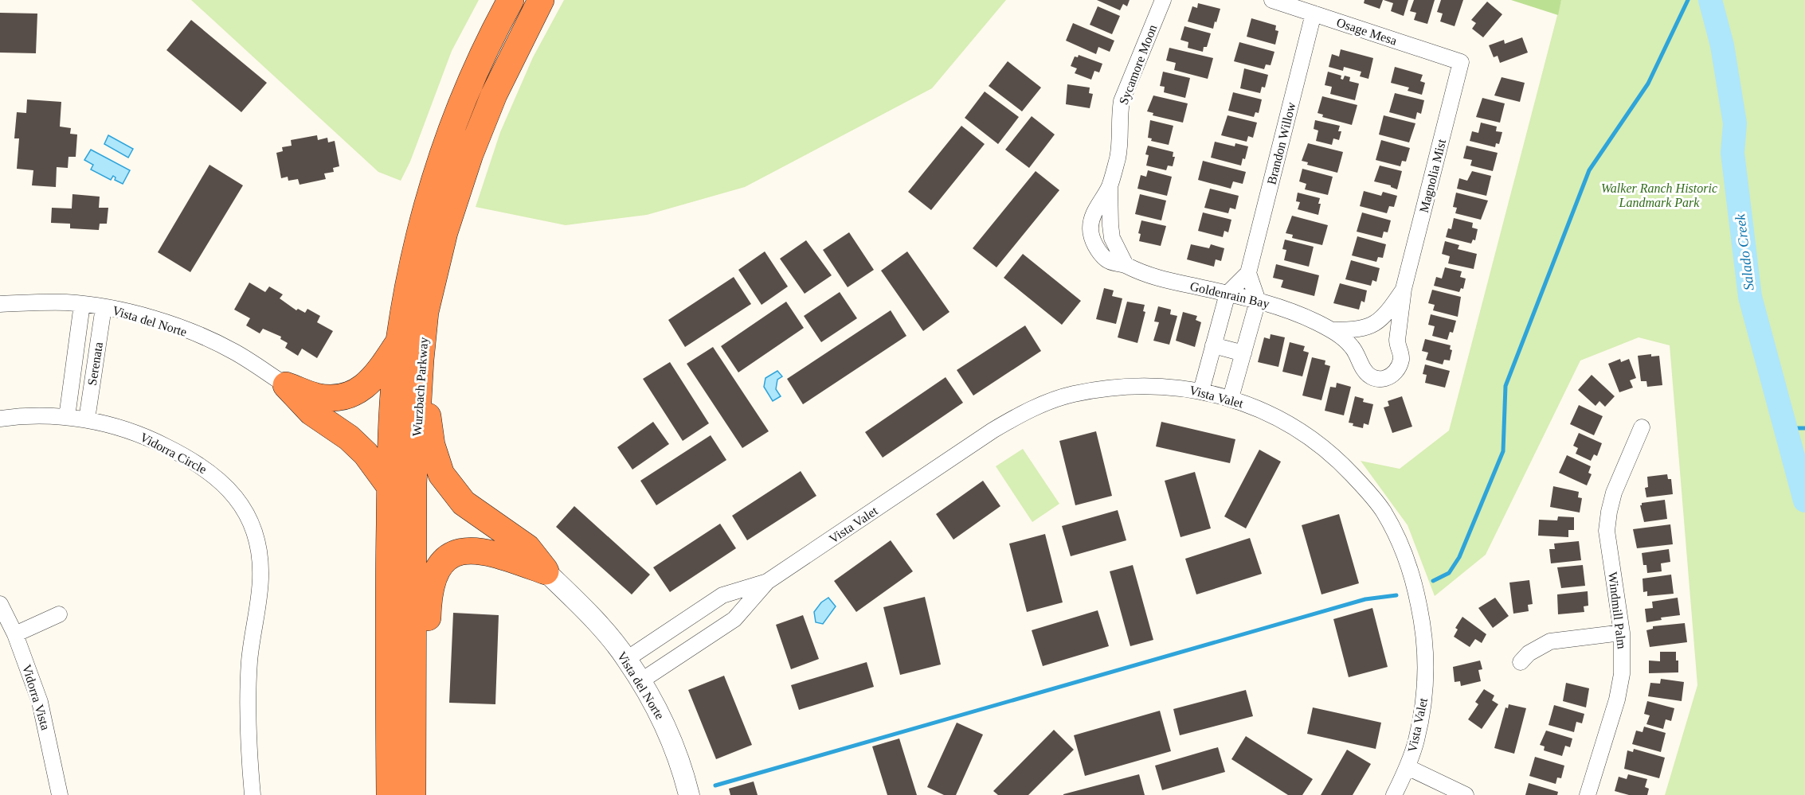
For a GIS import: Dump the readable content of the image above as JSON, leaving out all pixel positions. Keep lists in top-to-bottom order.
{
  "streets": {
    "highway": ["Wurzbach Parkway"],
    "street": [
      "Osage Mesa",
      "Sycamore Moon",
      "Brandon Willow",
      "Magnolia Mist",
      "Goldenrain Bay",
      "Vista del Norte",
      "Serenata",
      "Vista Valet",
      "Vidorra Circle",
      "Windmill Palm",
      "Vidorra Vista"
    ]
  },
  "crossings": [
    ["Osage Mesa", "Brandon Willow"],
    ["Osage Mesa", "Magnolia Mist"],
    ["Sycamore Moon", "Goldenrain Bay"],
    ["Magnolia Mist", "Goldenrain Bay"],
    ["Vista del Norte", "Serenata"],
    ["Vista del Norte", "Vista Valet"],
    ["Serenata", "Vidorra Circle"]
  ],
  "water": ["Salado Creek"],
  "parks": ["Walker Ranch Historic Landmark Park"]
}
